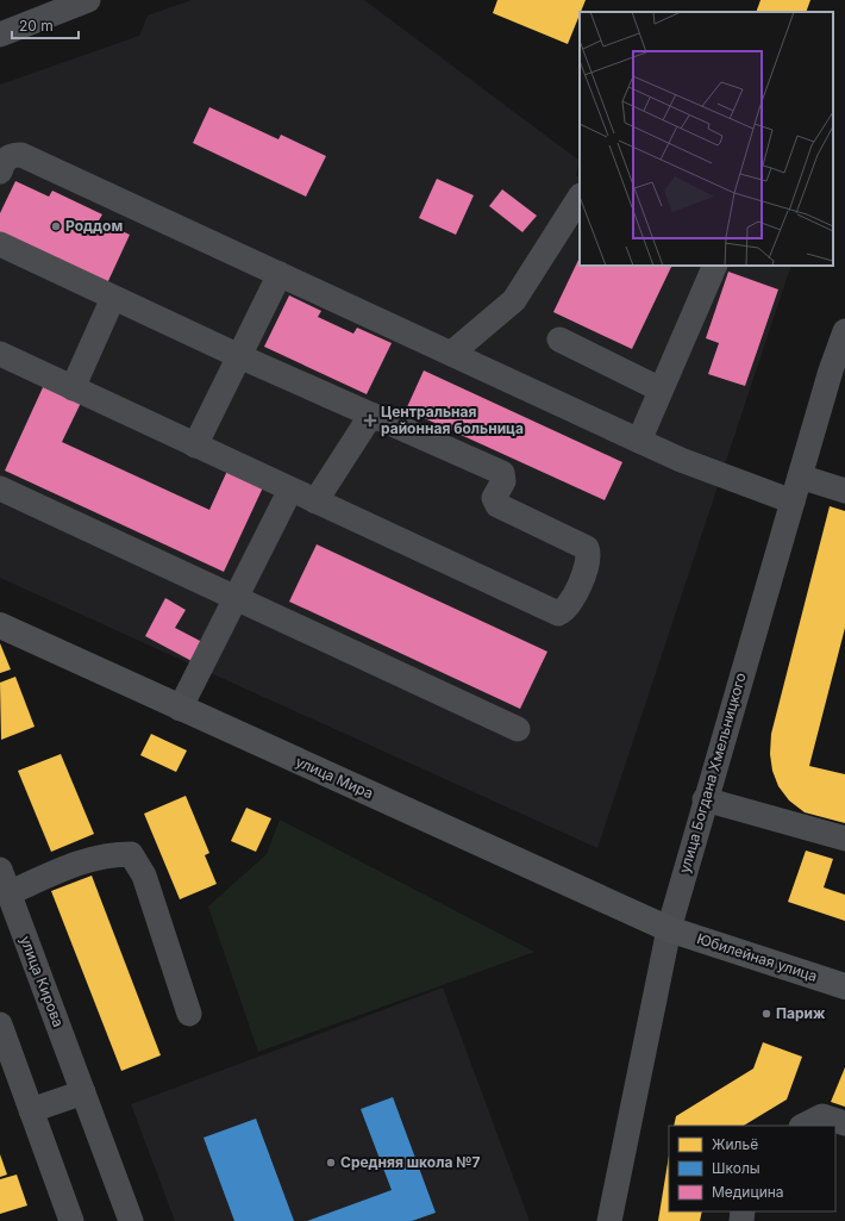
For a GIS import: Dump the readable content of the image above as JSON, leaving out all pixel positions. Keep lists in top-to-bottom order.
{
  "streets": {
    "main road": ["улица Мира", "Юбилейная улица"],
    "street": ["улица Богдана Хмельницкого", "улица Кирова"]
  },
  "crossings": [
    ["улица Богдана Хмельницкого", "улица Мира"],
    ["улица Богдана Хмельницкого", "Юбилейная улица"],
    ["улица Мира", "Юбилейная улица"]
  ],
  "places": {
    "other": ["Роддом", "Париж", "Средняя школа №7"],
    "health": ["Центральная районная больница"]
  },
  "legend": ["Жильё", "Школы", "Медицина"],
  "scale_bar": "20 m"
}
